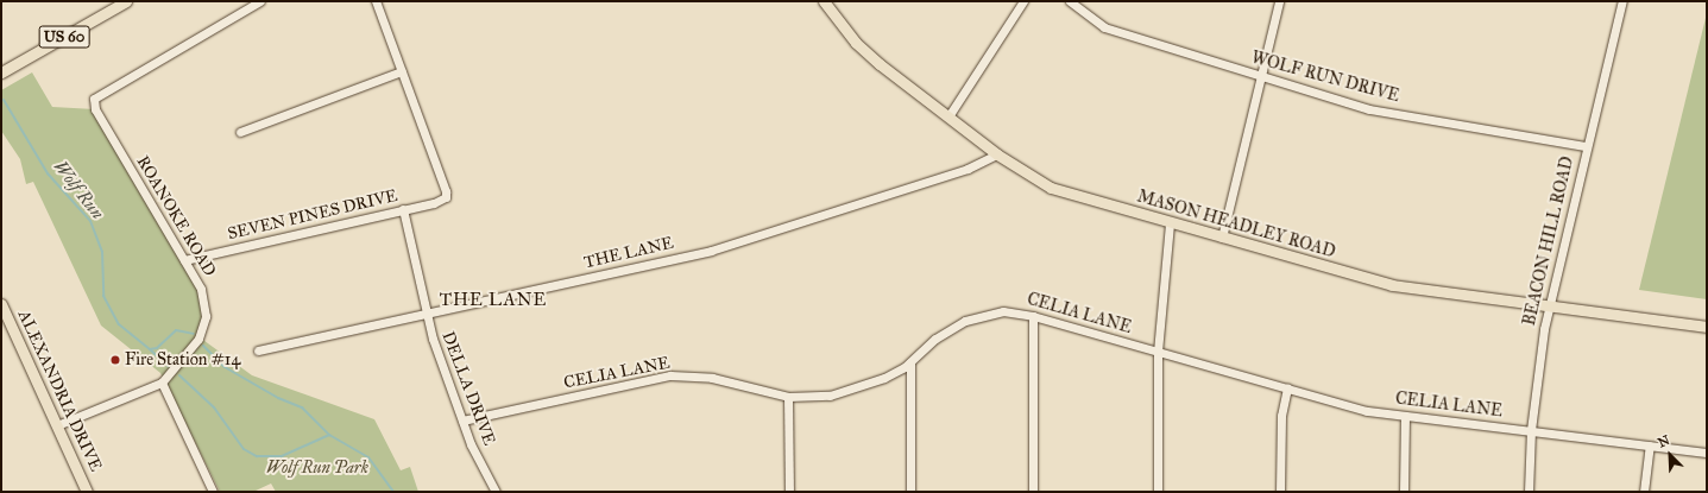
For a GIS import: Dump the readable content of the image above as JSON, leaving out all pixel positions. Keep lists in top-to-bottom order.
{
  "streets": {
    "main road": ["US 60", "MASON HEADLEY ROAD", "ALEXANDRIA DRIVE"],
    "street": [
      "WOLF RUN DRIVE",
      "SEVEN PINES DRIVE",
      "ROANOKE ROAD",
      "BEACON HILL ROAD",
      "THE LANE",
      "CELIA LANE",
      "DELLA DRIVE"
    ]
  },
  "crossings": [
    ["WOLF RUN DRIVE", "BEACON HILL ROAD"],
    ["SEVEN PINES DRIVE", "ROANOKE ROAD"],
    ["SEVEN PINES DRIVE", "DELLA DRIVE"],
    ["ROANOKE ROAD", "ALEXANDRIA DRIVE"],
    ["MASON HEADLEY ROAD", "BEACON HILL ROAD"],
    ["MASON HEADLEY ROAD", "THE LANE"],
    ["BEACON HILL ROAD", "CELIA LANE"],
    ["THE LANE", "DELLA DRIVE"],
    ["CELIA LANE", "DELLA DRIVE"]
  ],
  "districts": ["THE LANE"],
  "water": ["Wolf Run"],
  "parks": ["Wolf Run Park"],
  "places": ["Fire Station #14"],
  "north": "top left"
}
